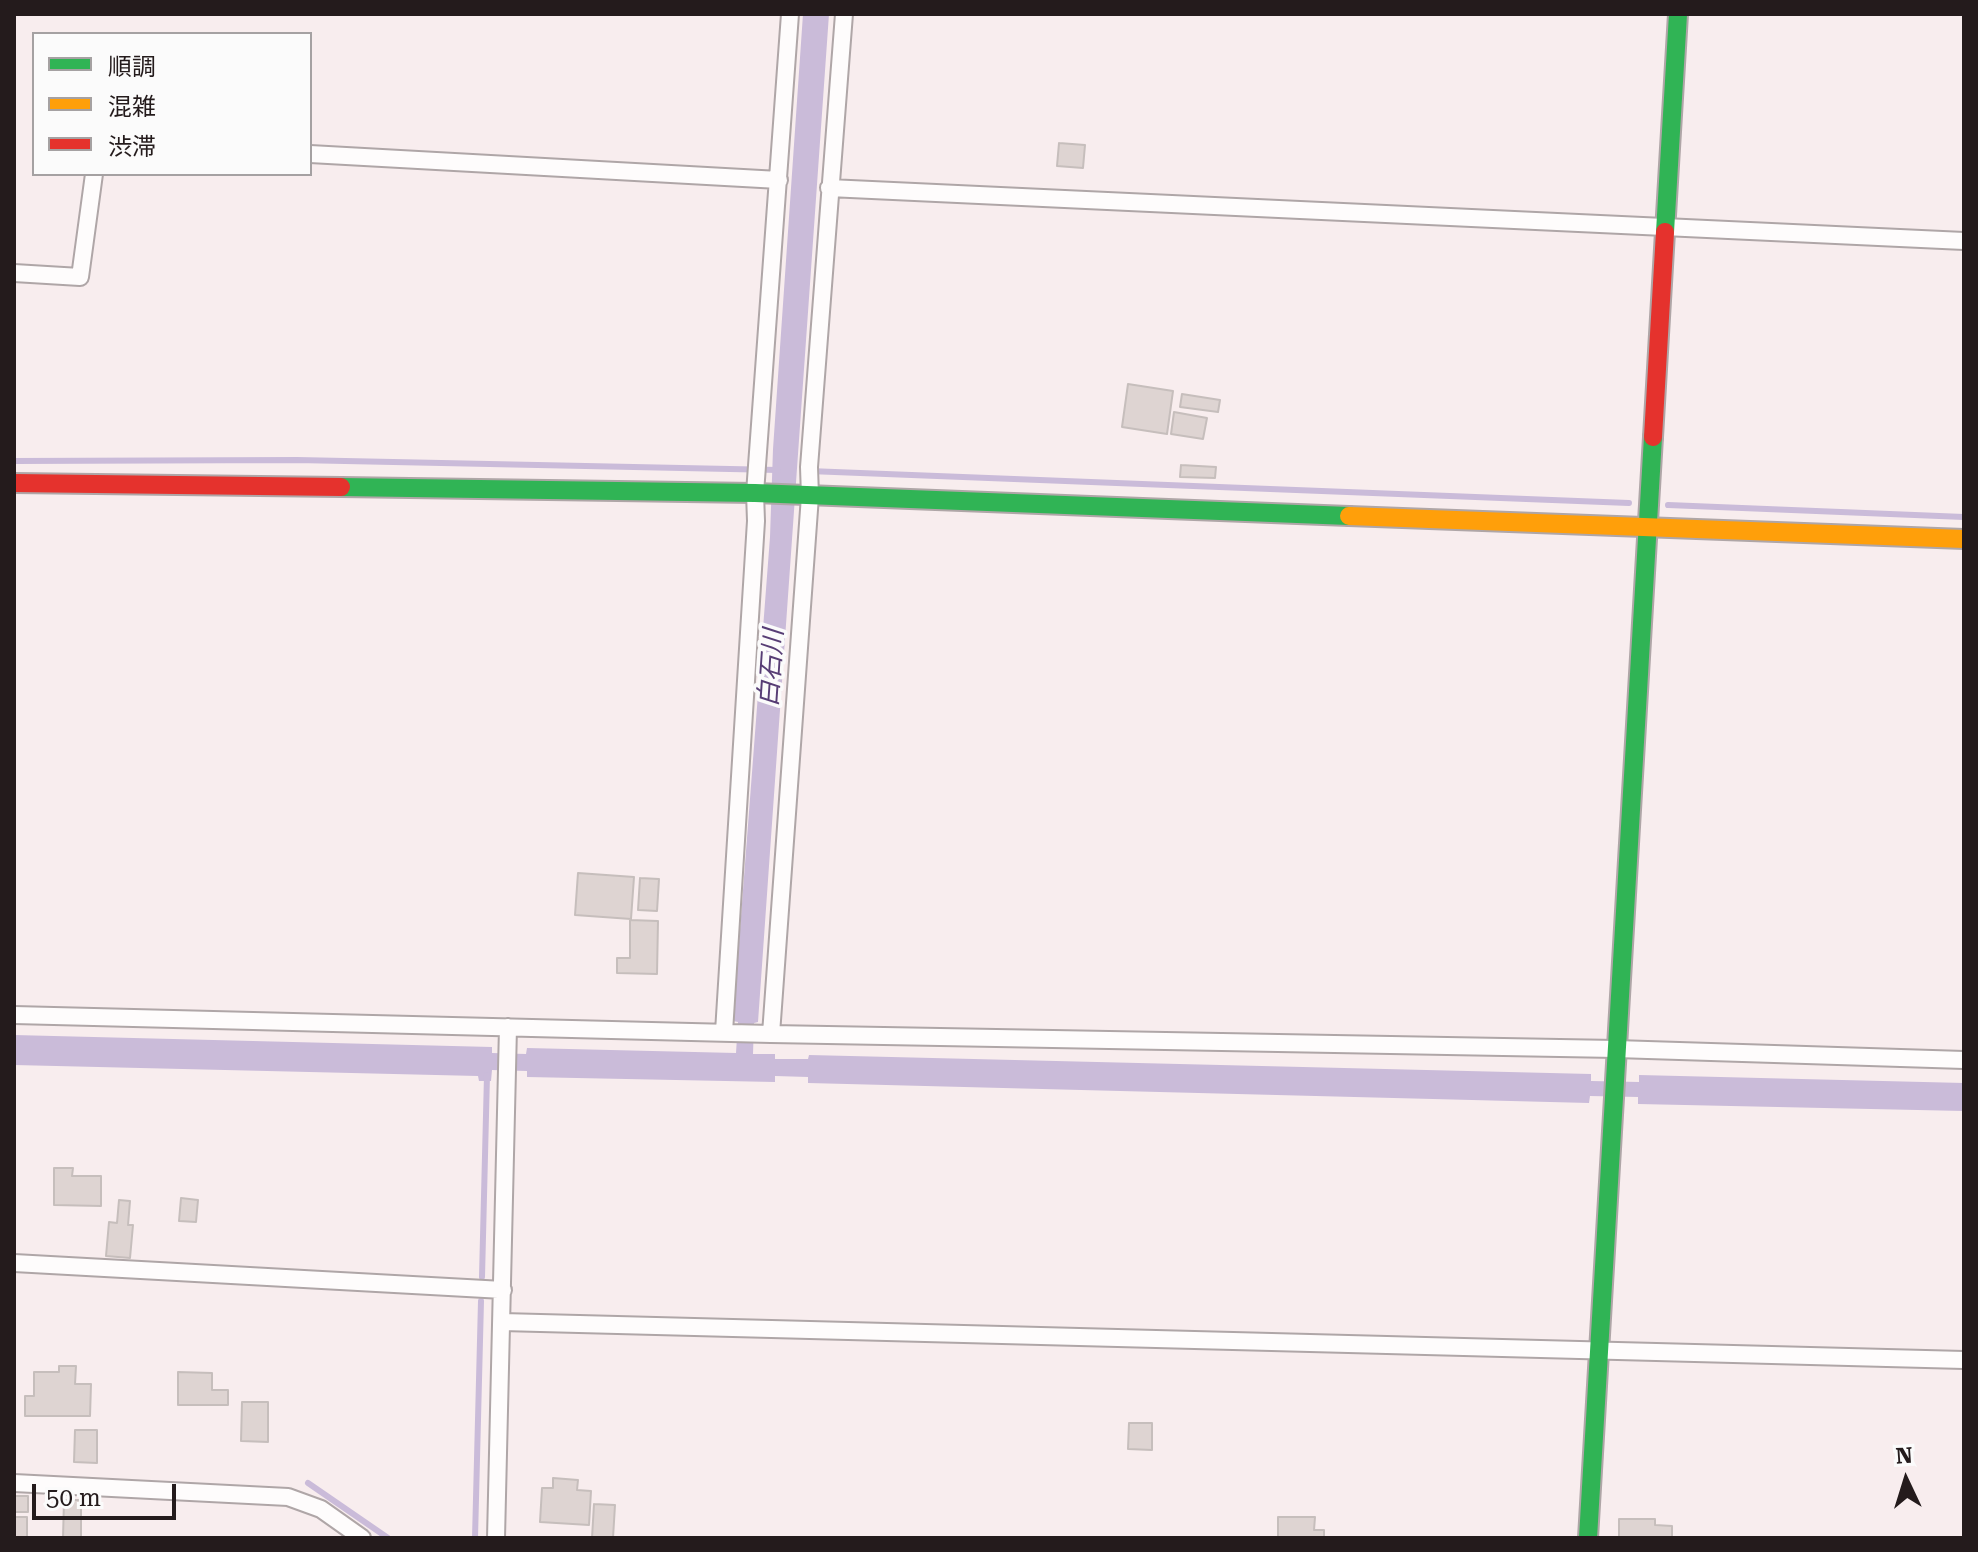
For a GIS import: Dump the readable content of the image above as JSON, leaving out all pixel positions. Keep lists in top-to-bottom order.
{
  "water": ["白石川"],
  "legend": ["順調", "混雑", "渋滞"],
  "scale_bar": "50 m",
  "north": "top"
}
